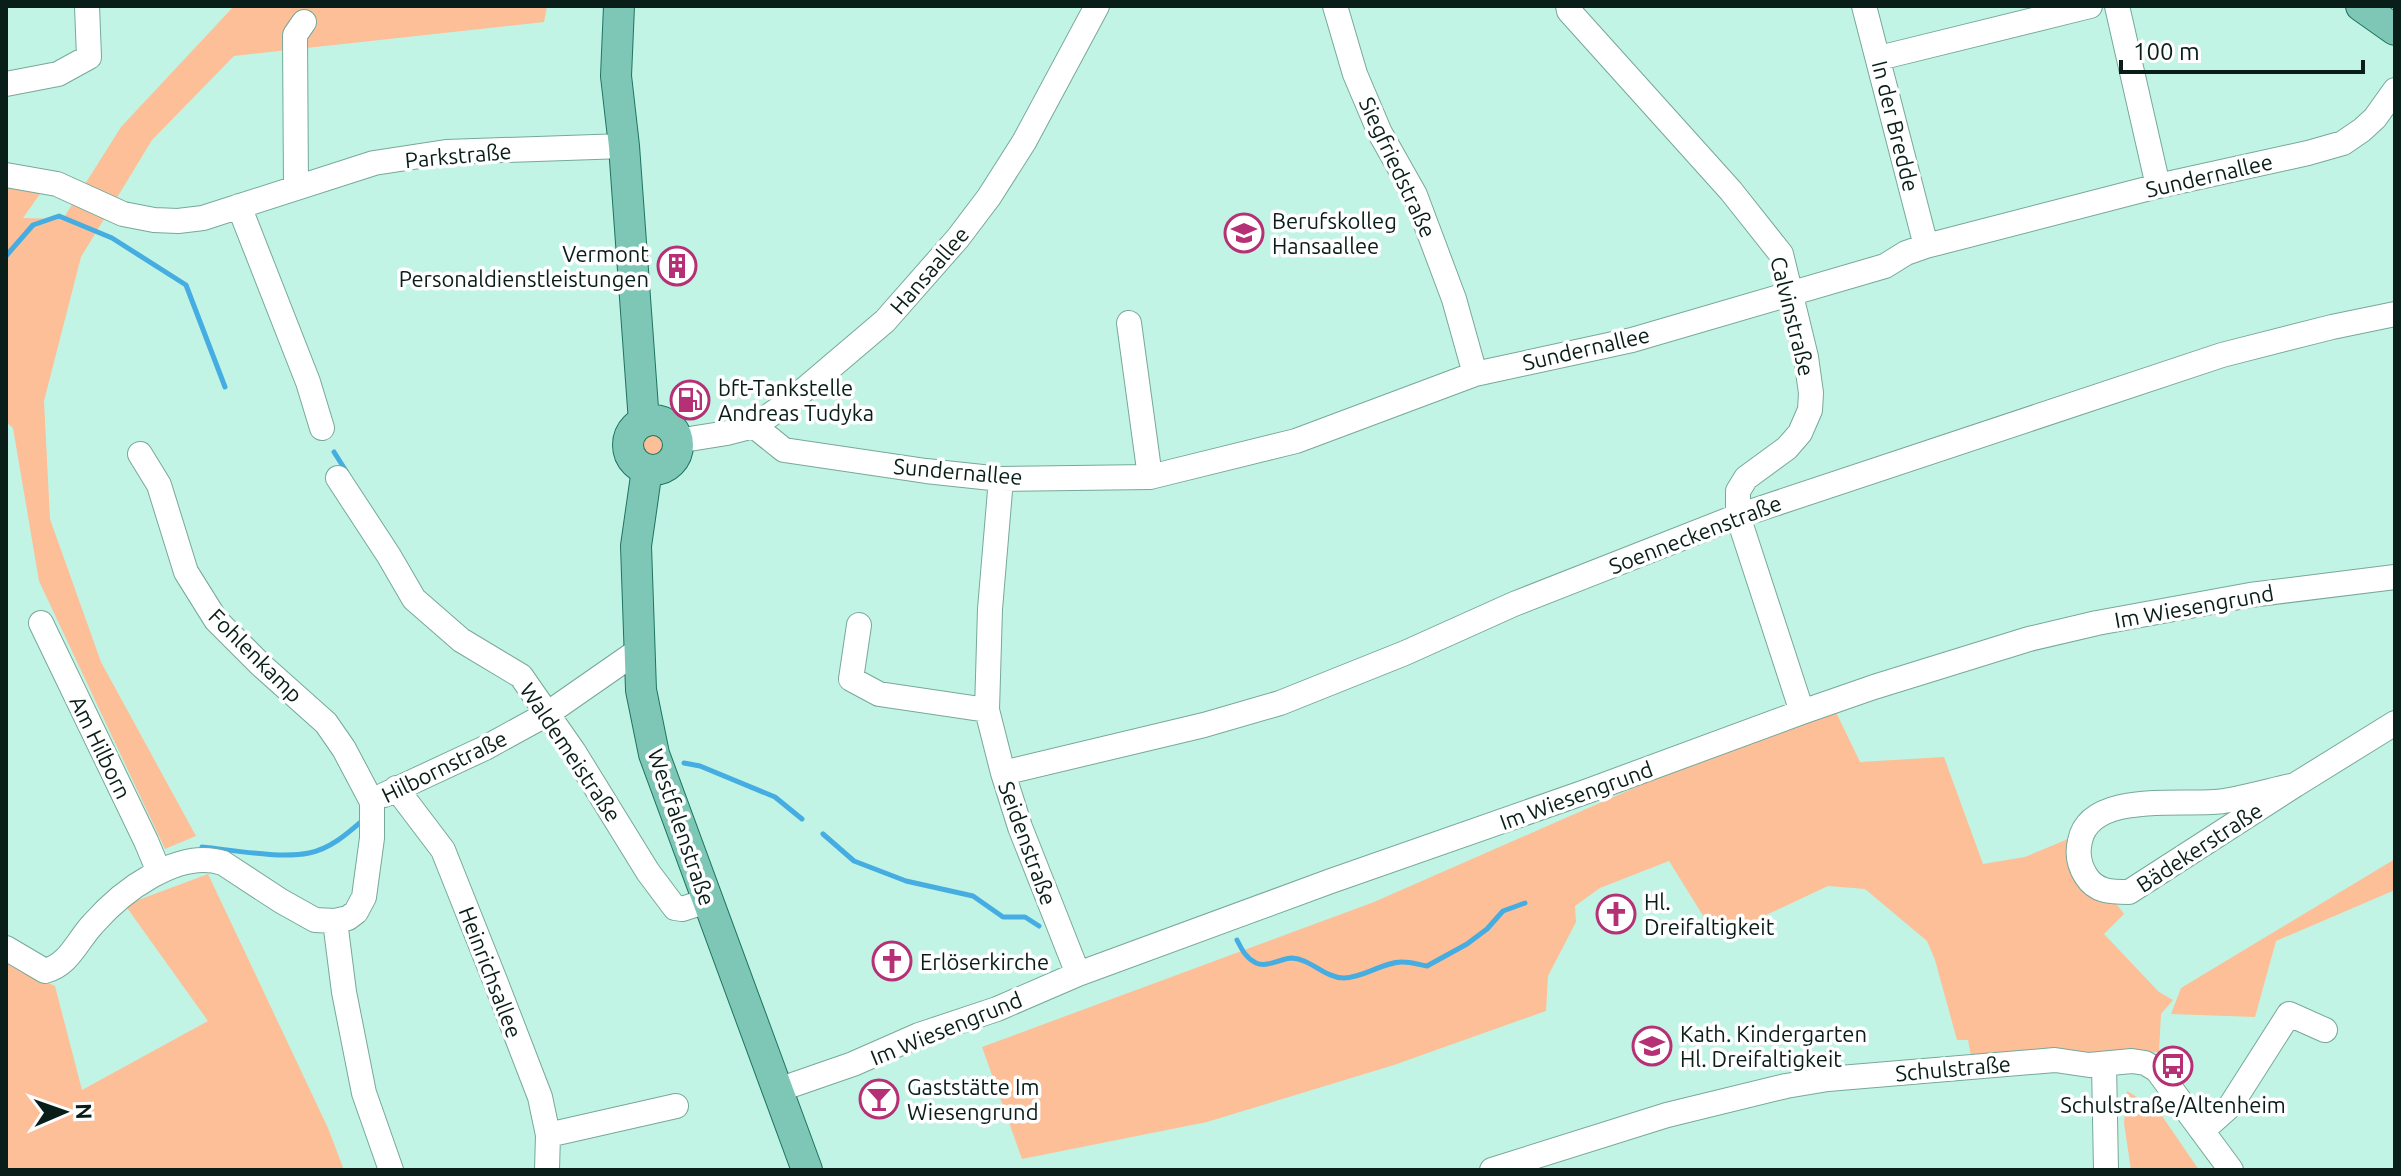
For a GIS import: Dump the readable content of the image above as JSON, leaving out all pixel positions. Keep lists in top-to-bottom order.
{
  "streets": {
    "main road": ["Westfalenstraße"],
    "street": [
      "In der Bredde",
      "Parkstraße",
      "Siegfriedstraße",
      "Sundernallee",
      "Hansaallee",
      "Calvinstraße",
      "Soenneckenstraße",
      "Im Wiesengrund",
      "Fohlenkamp",
      "Am Hilborn",
      "Waldemeistraße",
      "Hilbornstraße",
      "Seidenstraße",
      "Bädekerstraße",
      "Heinrichsallee",
      "Schulstraße"
    ]
  },
  "crossings": [
    ["In der Bredde", "Sundernallee"],
    ["Siegfriedstraße", "Sundernallee"],
    ["Sundernallee", "Hansaallee"],
    ["Sundernallee", "Calvinstraße"],
    ["Sundernallee", "Seidenstraße"],
    ["Hansaallee", "Westfalenstraße"],
    ["Calvinstraße", "Soenneckenstraße"],
    ["Calvinstraße", "Im Wiesengrund"],
    ["Soenneckenstraße", "Seidenstraße"],
    ["Im Wiesengrund", "Westfalenstraße"],
    ["Im Wiesengrund", "Seidenstraße"],
    ["Fohlenkamp", "Hilbornstraße"],
    ["Waldemeistraße", "Hilbornstraße"],
    ["Waldemeistraße", "Westfalenstraße"],
    ["Hilbornstraße", "Westfalenstraße"],
    ["Hilbornstraße", "Heinrichsallee"]
  ],
  "places": {
    "school or university": ["Berufskolleg Hansaallee", "Kath. Kindergarten Hl. Dreifaltigkeit"],
    "building": ["Vermont Personaldienstleistungen"],
    "fuel station": ["bft-Tankstelle Andreas Tudyka"],
    "church": ["Hl. Dreifaltigkeit", "Erlöserkirche"],
    "bus stop": ["Schulstraße/Altenheim"],
    "bar": ["Gaststätte Im Wiesengrund"]
  },
  "scale_bar": "100 m",
  "north": "right"
}
